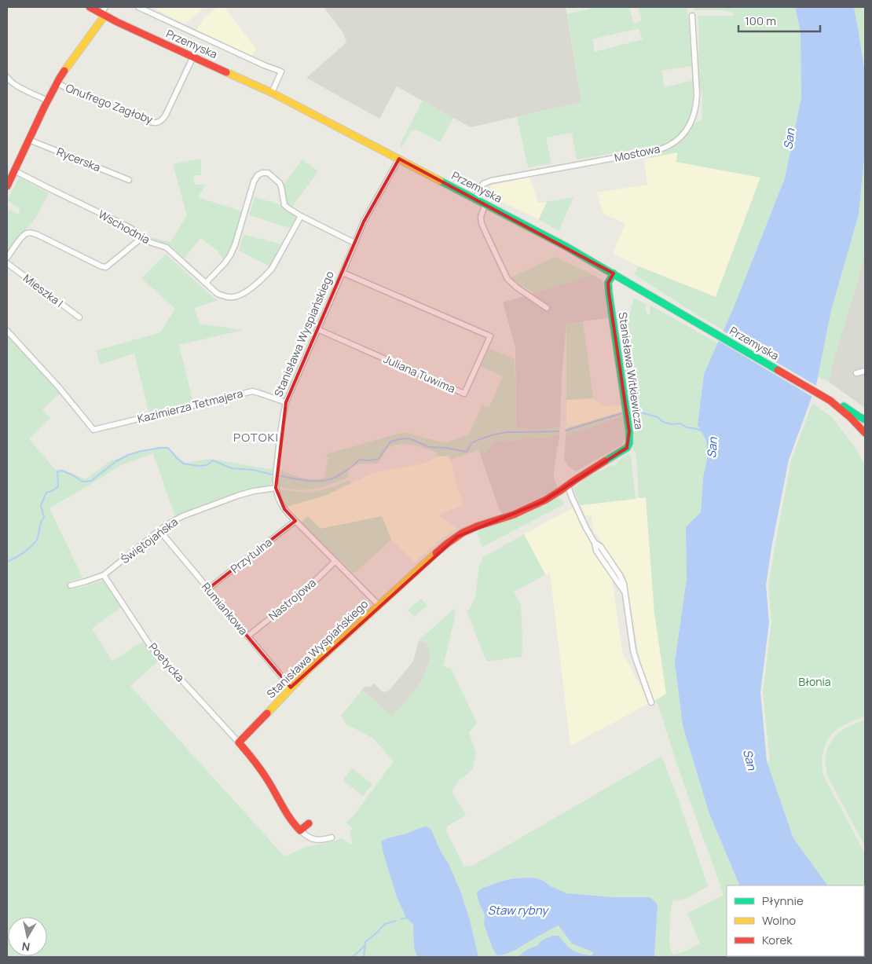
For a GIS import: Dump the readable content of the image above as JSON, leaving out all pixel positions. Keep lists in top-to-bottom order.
{
  "streets": {
    "street": [
      "Przemyska",
      "Onufrego Zagłoby",
      "Mostowa",
      "Rycerska",
      "Wschodnia",
      "Mieszka I",
      "Stanisława Wyspiańskiego",
      "Stanisława Witkiewicza",
      "Juliana Tuwima",
      "Kazimierza Tetmajera",
      "Świętojańska",
      "Przytulna",
      "Nastrojowa",
      "Rumiankowa",
      "Poetycka"
    ]
  },
  "crossings": [
    ["Przemyska", "Onufrego Zagłoby"],
    ["Przemyska", "Mostowa"],
    ["Przemyska", "Stanisława Wyspiańskiego"],
    ["Przemyska", "Stanisława Witkiewicza"],
    ["Stanisława Wyspiańskiego", "Stanisława Witkiewicza"],
    ["Stanisława Wyspiańskiego", "Juliana Tuwima"],
    ["Stanisława Wyspiańskiego", "Kazimierza Tetmajera"],
    ["Stanisława Wyspiańskiego", "Świętojańska"],
    ["Stanisława Wyspiańskiego", "Przytulna"],
    ["Stanisława Wyspiańskiego", "Nastrojowa"],
    ["Stanisława Wyspiańskiego", "Rumiankowa"],
    ["Stanisława Wyspiańskiego", "Poetycka"],
    ["Świętojańska", "Rumiankowa"],
    ["Świętojańska", "Poetycka"],
    ["Przytulna", "Rumiankowa"],
    ["Nastrojowa", "Rumiankowa"]
  ],
  "districts": ["POTOKI"],
  "water": ["San", "Staw rybny"],
  "parks": ["Błonia"],
  "legend": ["Płynnie", "Wolno", "Korek"],
  "scale_bar": "100 m",
  "north": "bottom"
}
